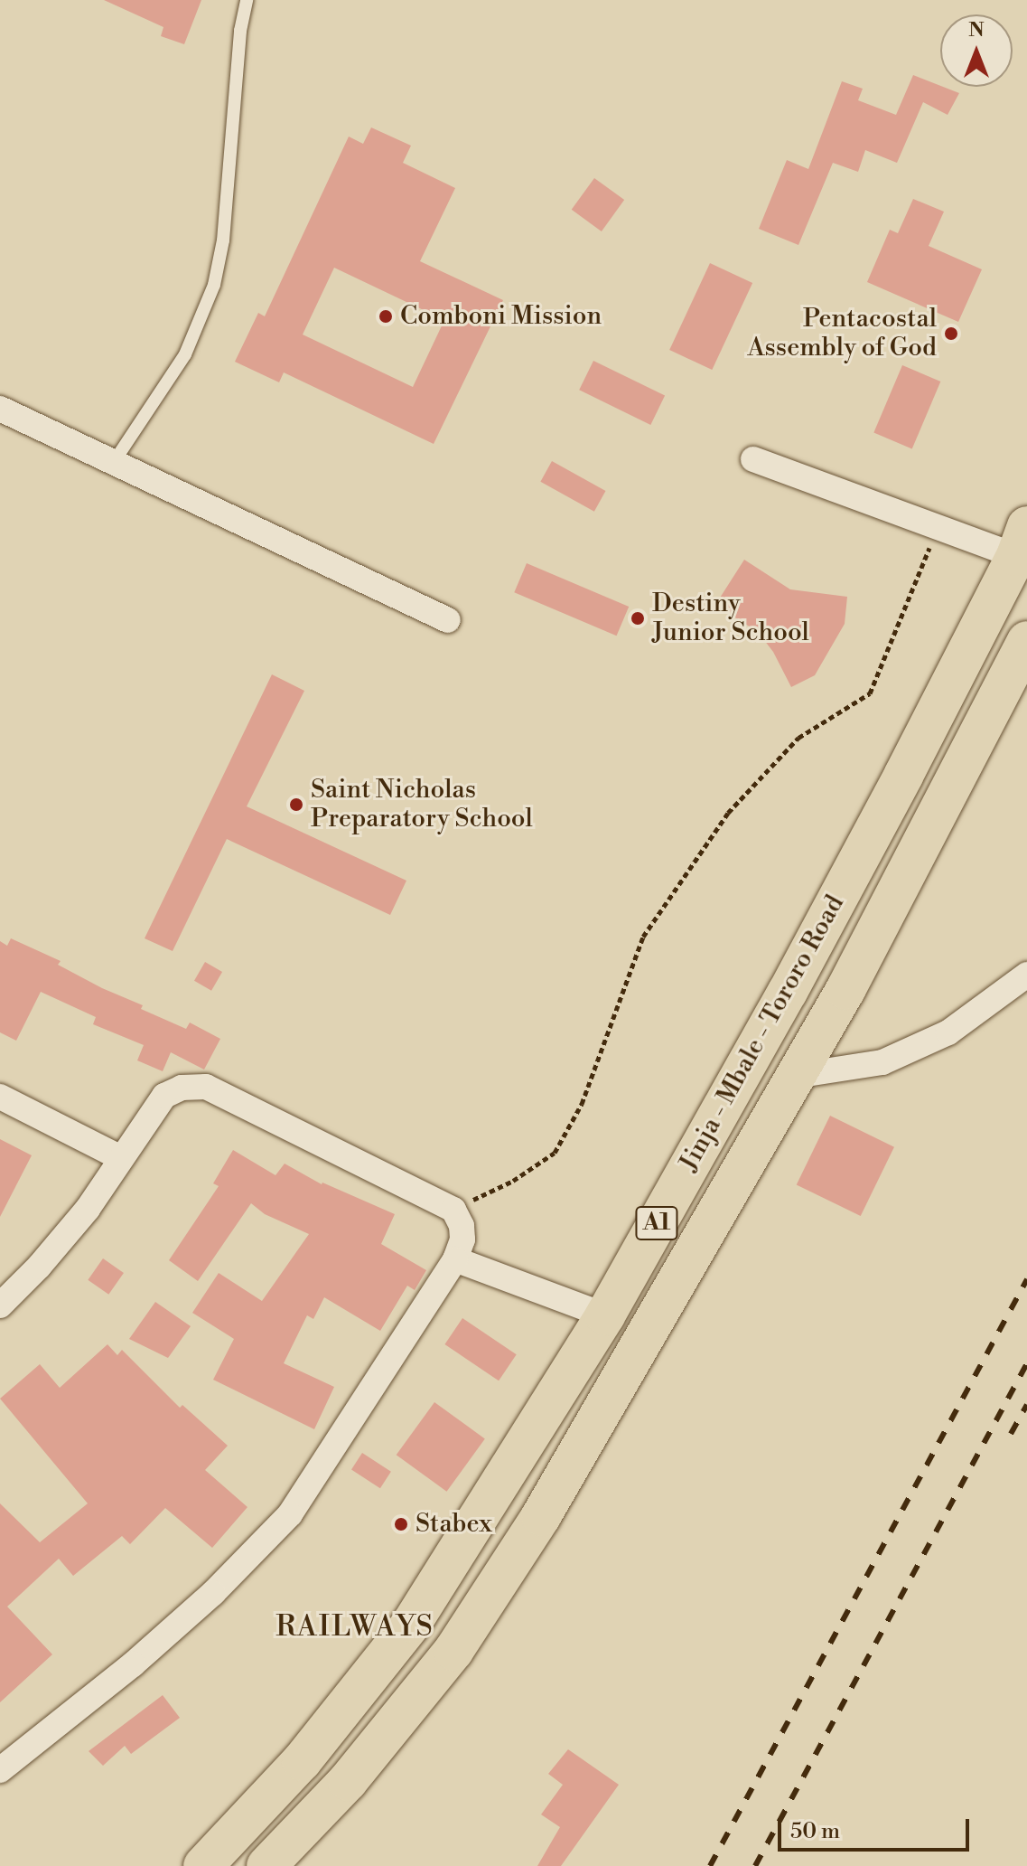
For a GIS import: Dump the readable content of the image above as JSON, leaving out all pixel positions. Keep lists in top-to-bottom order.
{
  "streets": {
    "highway": ["Jinja - Mbale - Tororo Road", "A1"]
  },
  "districts": ["RAILWAYS"],
  "places": [
    "Comboni Mission",
    "Pentacostal Assembly of God",
    "Destiny Junior School",
    "Saint Nicholas Preparatory School",
    "Stabex"
  ],
  "scale_bar": "50 m",
  "north": "top"
}
